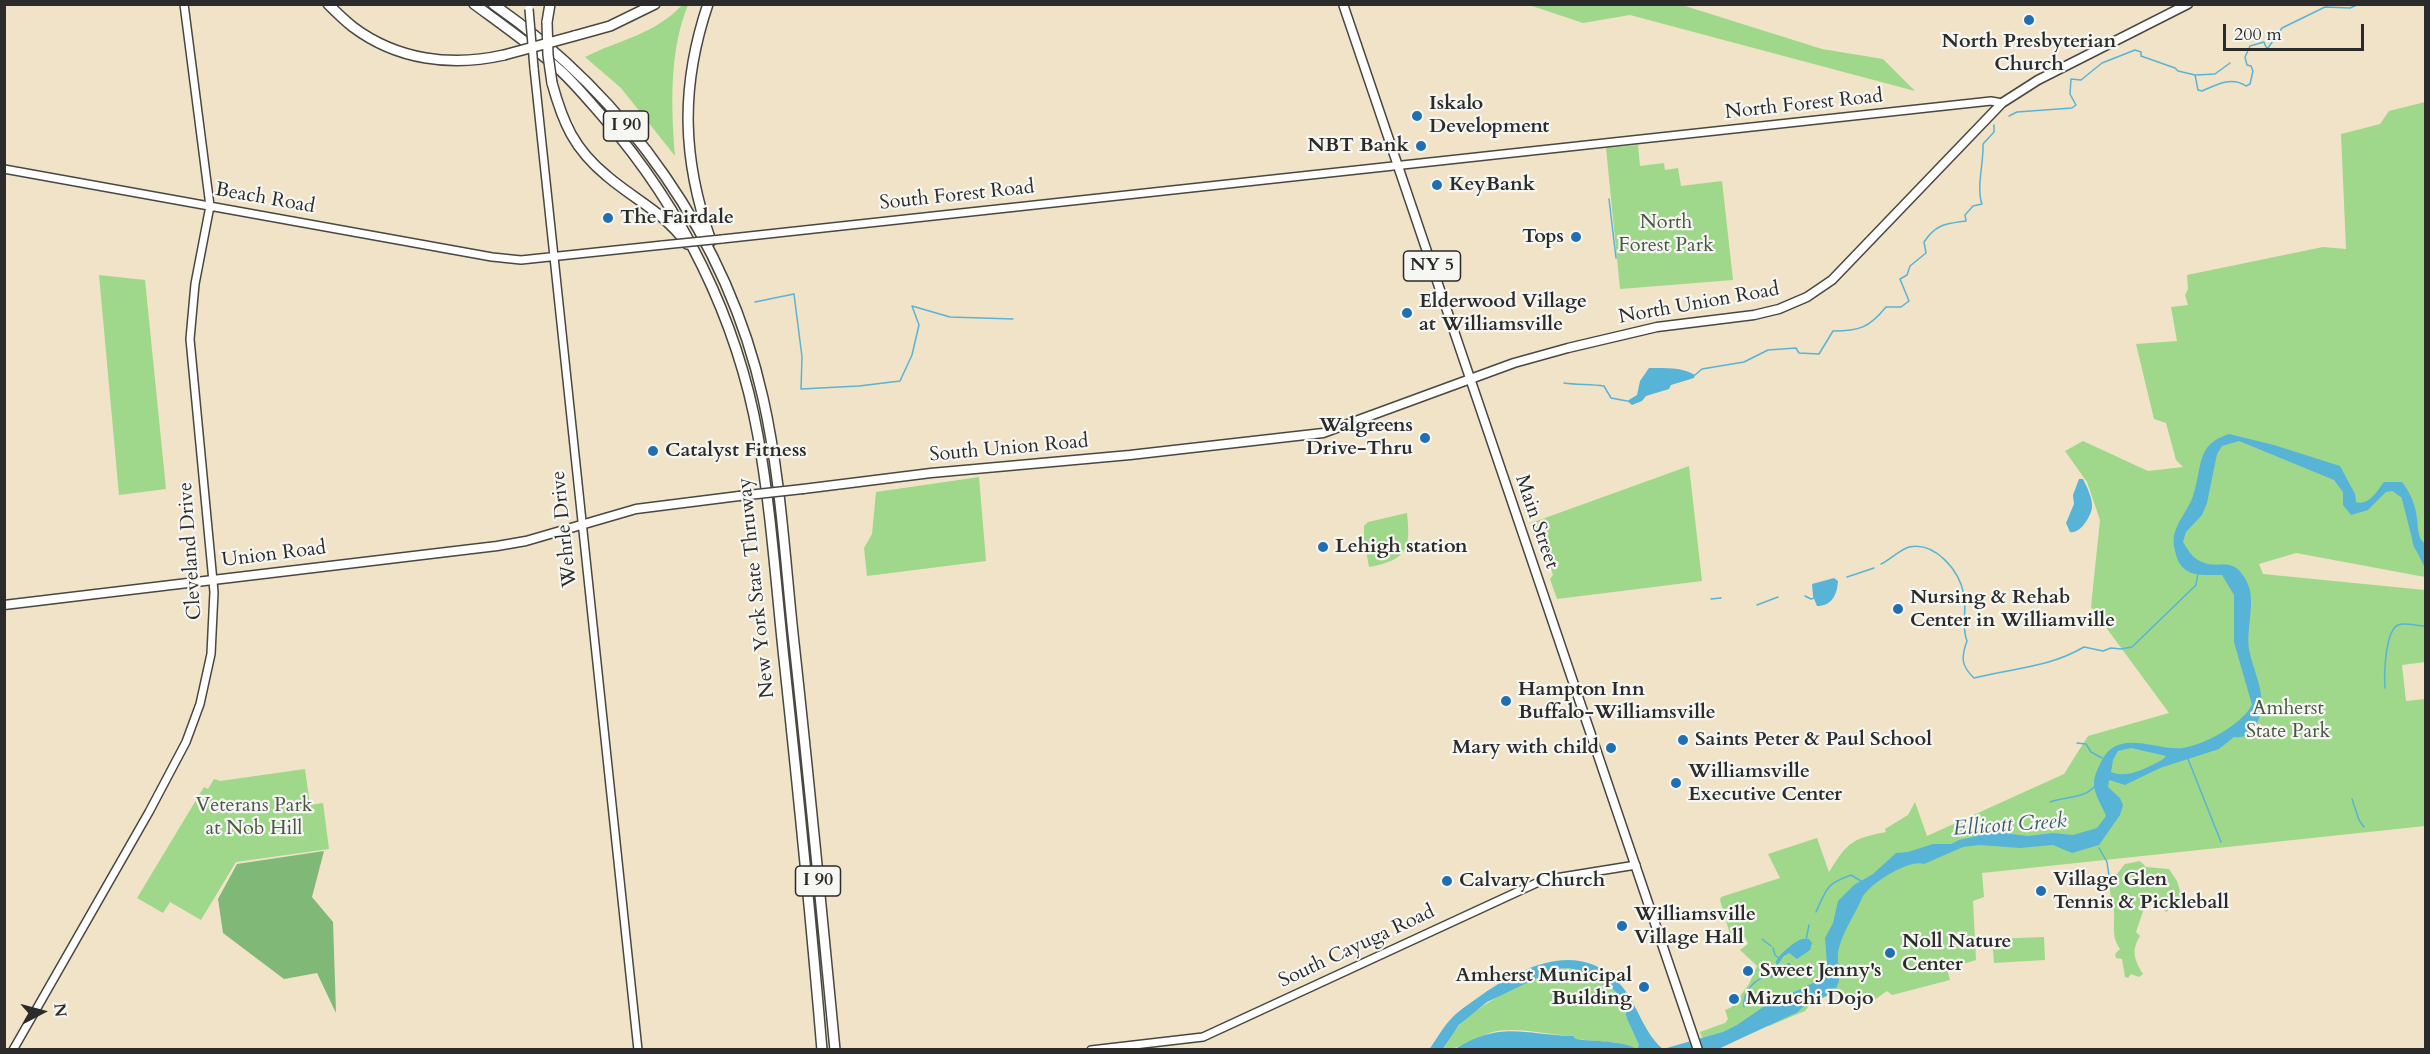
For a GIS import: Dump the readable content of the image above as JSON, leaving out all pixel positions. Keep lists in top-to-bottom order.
{
  "streets": {
    "highway": ["I 90", "New York State Thruway"],
    "main road": [
      "NY 5",
      "North Union Road",
      "South Union Road",
      "Main Street",
      "Union Road"
    ],
    "street": [
      "North Forest Road",
      "South Forest Road",
      "Beach Road",
      "Wehrle Drive",
      "Cleveland Drive",
      "South Cayuga Road"
    ]
  },
  "crossings": [
    ["North Forest Road", "South Forest Road"],
    ["North Forest Road", "North Union Road"],
    ["North Forest Road", "Main Street"],
    ["South Forest Road", "Beach Road"],
    ["South Forest Road", "Main Street"],
    ["South Forest Road", "Wehrle Drive"],
    ["Beach Road", "Cleveland Drive"],
    ["North Union Road", "South Union Road"],
    ["North Union Road", "Main Street"],
    ["South Union Road", "Main Street"],
    ["South Union Road", "Wehrle Drive"],
    ["South Union Road", "Union Road"],
    ["Main Street", "South Cayuga Road"],
    ["Cleveland Drive", "Union Road"]
  ],
  "water": ["Ellicott Creek"],
  "parks": ["North Forest Park", "Amherst State Park", "Veterans Park at Nob Hill"],
  "places": [
    "North Presbyterian Church",
    "Iskalo Development",
    "NBT Bank",
    "KeyBank",
    "The Fairdale",
    "Tops",
    "Elderwood Village at Williamsville",
    "Walgreens Drive-Thru",
    "Catalyst Fitness",
    "Lehigh station",
    "Nursing & Rehab Center in Williamville",
    "Hampton Inn Buffalo-Williamsville",
    "Saints Peter & Paul School",
    "Mary with child",
    "Williamsville Executive Center",
    "Calvary Church",
    "Village Glen Tennis & Pickleball",
    "Williamsville Village Hall",
    "Noll Nature Center",
    "Sweet Jenny's",
    "Amherst Municipal Building",
    "Mizuchi Dojo"
  ],
  "scale_bar": "200 m",
  "north": "right"
}
